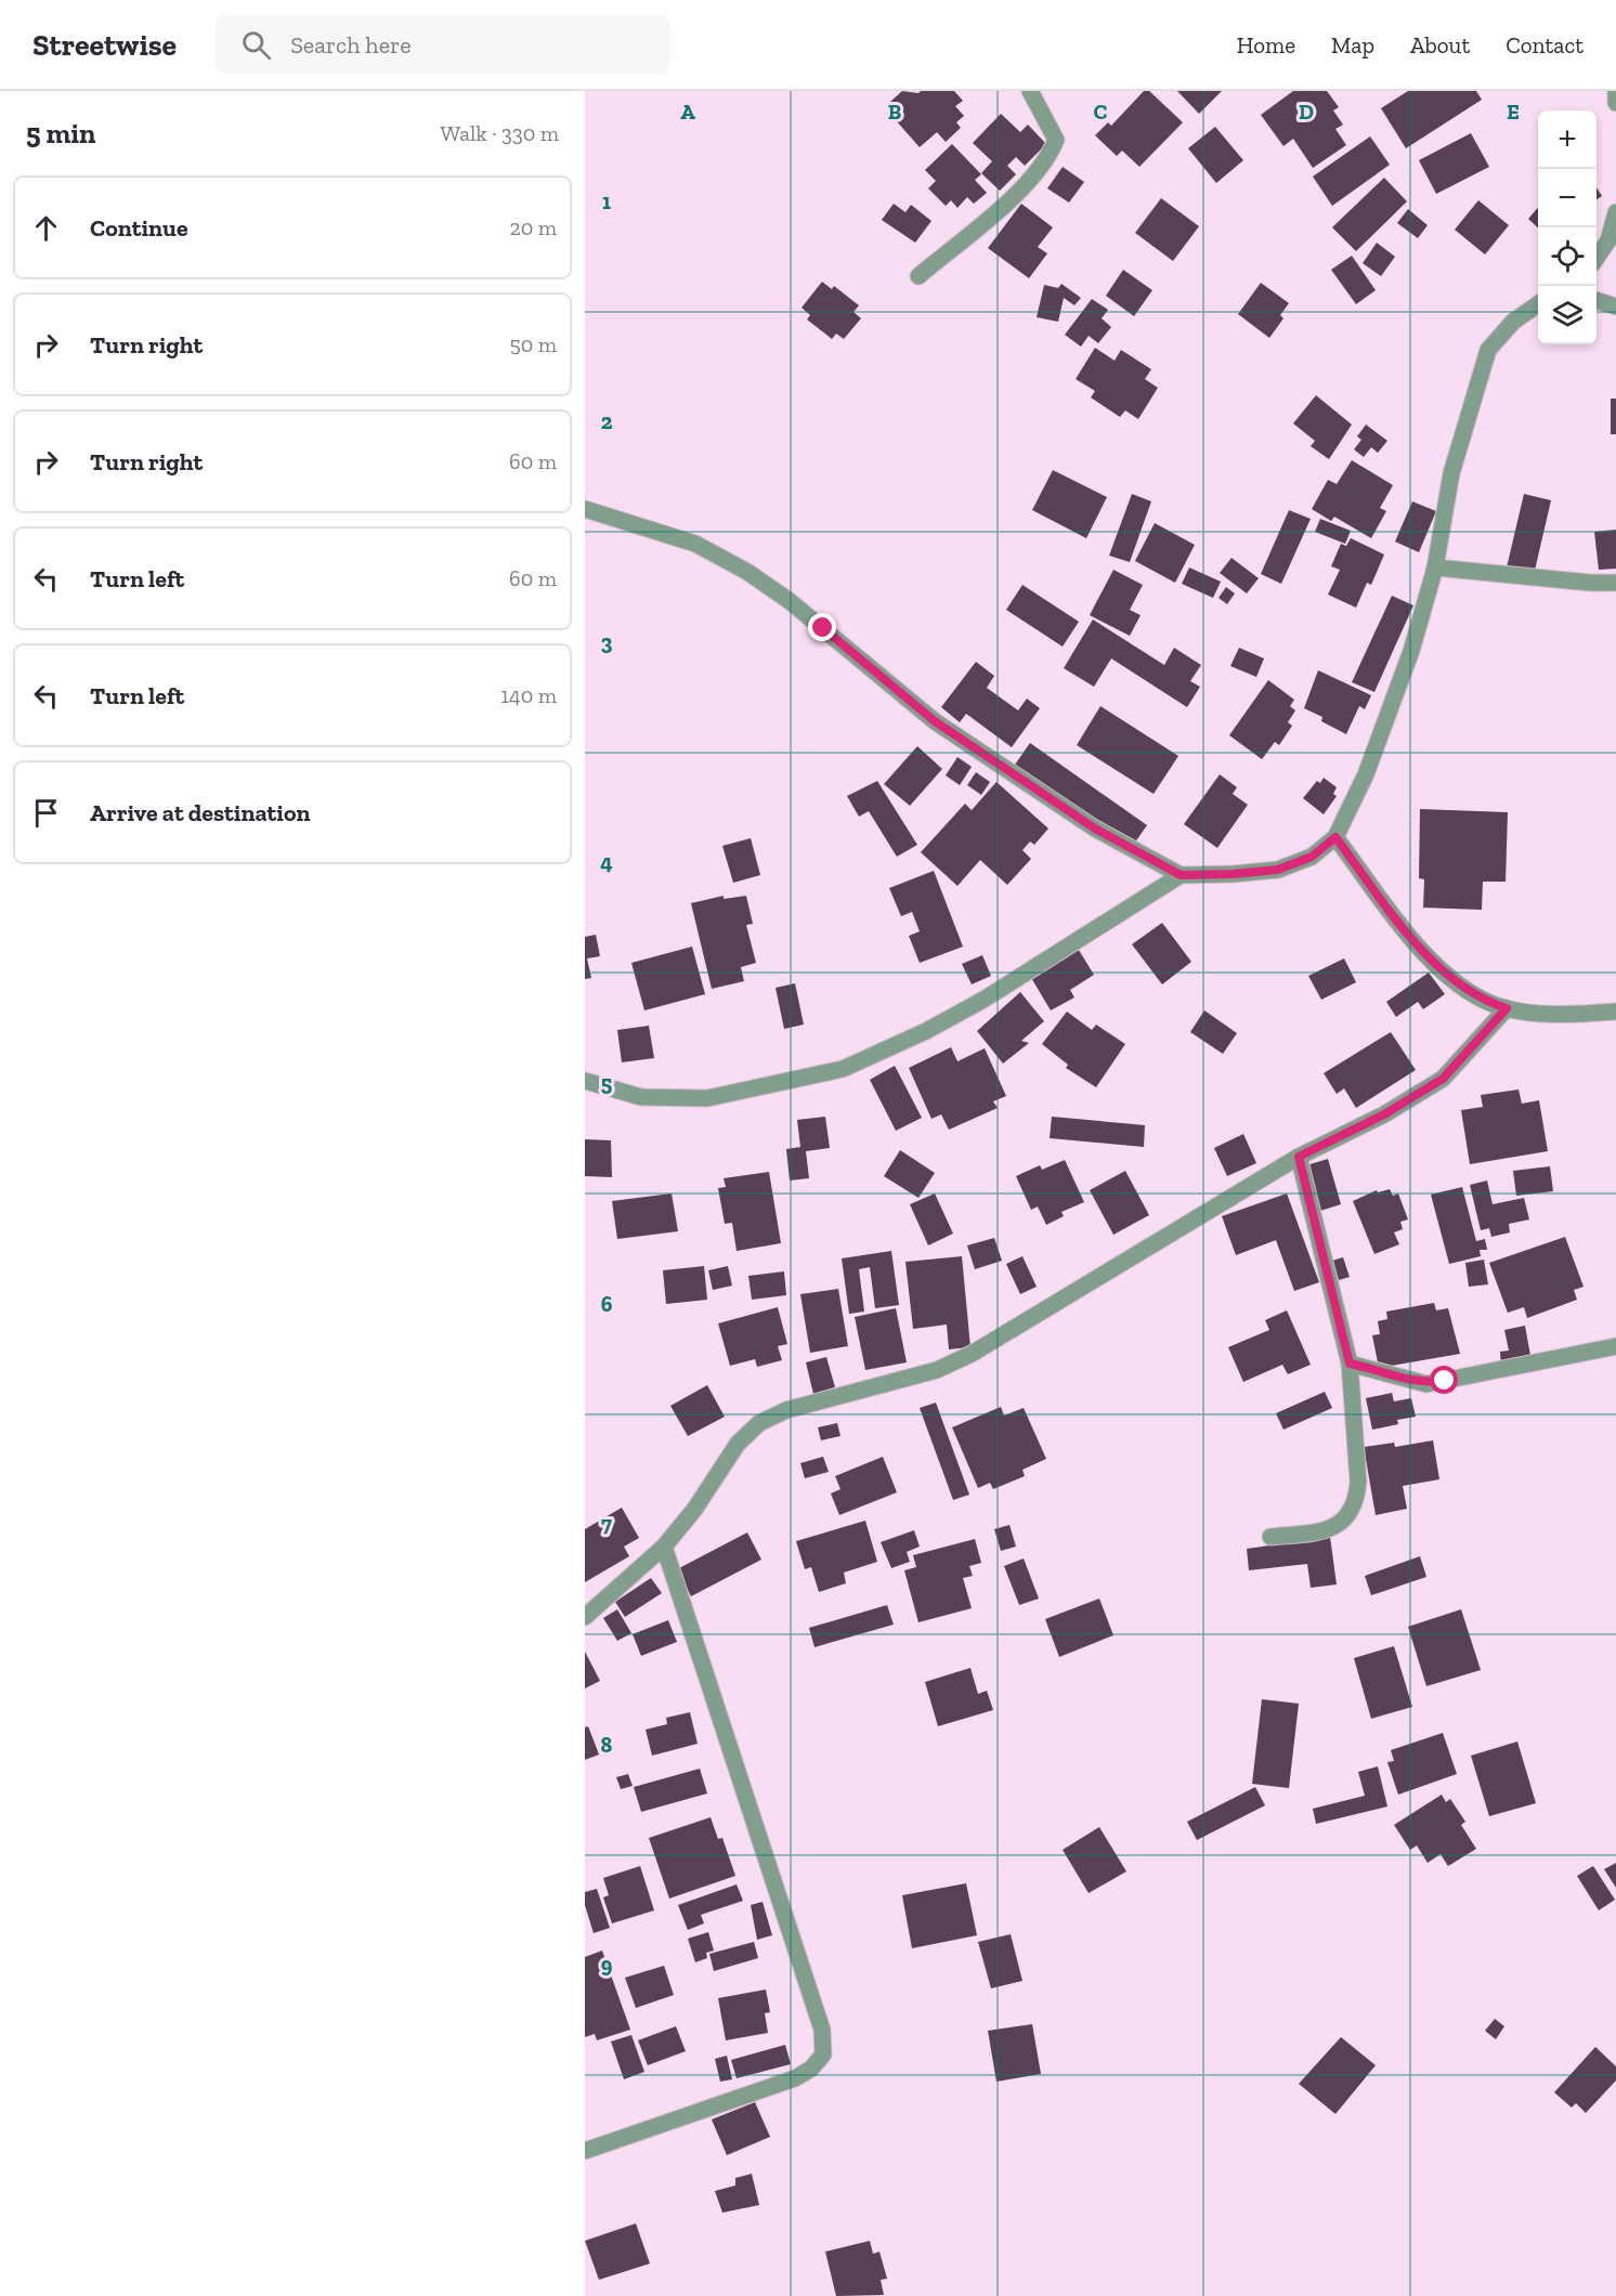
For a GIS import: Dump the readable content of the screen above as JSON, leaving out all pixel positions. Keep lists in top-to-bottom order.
{
  "page": {
    "header": "Streetwise",
    "search": "Search here",
    "nav": [
      "Home",
      "Map",
      "About",
      "Contact"
    ],
    "heading": ["5 min", "Walk · 330 m"],
    "map_buttons": ["+", "−"],
    "list": [
      ["Continue", "20 m"],
      ["Turn right", "50 m"],
      ["Turn right", "60 m"],
      ["Turn left", "60 m"],
      ["Turn left", "140 m"],
      "Arrive at destination"
    ]
  },
  "grid": {
    "columns": [
      "A",
      "B",
      "C",
      "D",
      "E"
    ],
    "rows": [
      "1",
      "2",
      "3",
      "4",
      "5",
      "6",
      "7",
      "8",
      "9"
    ]
  }
}
